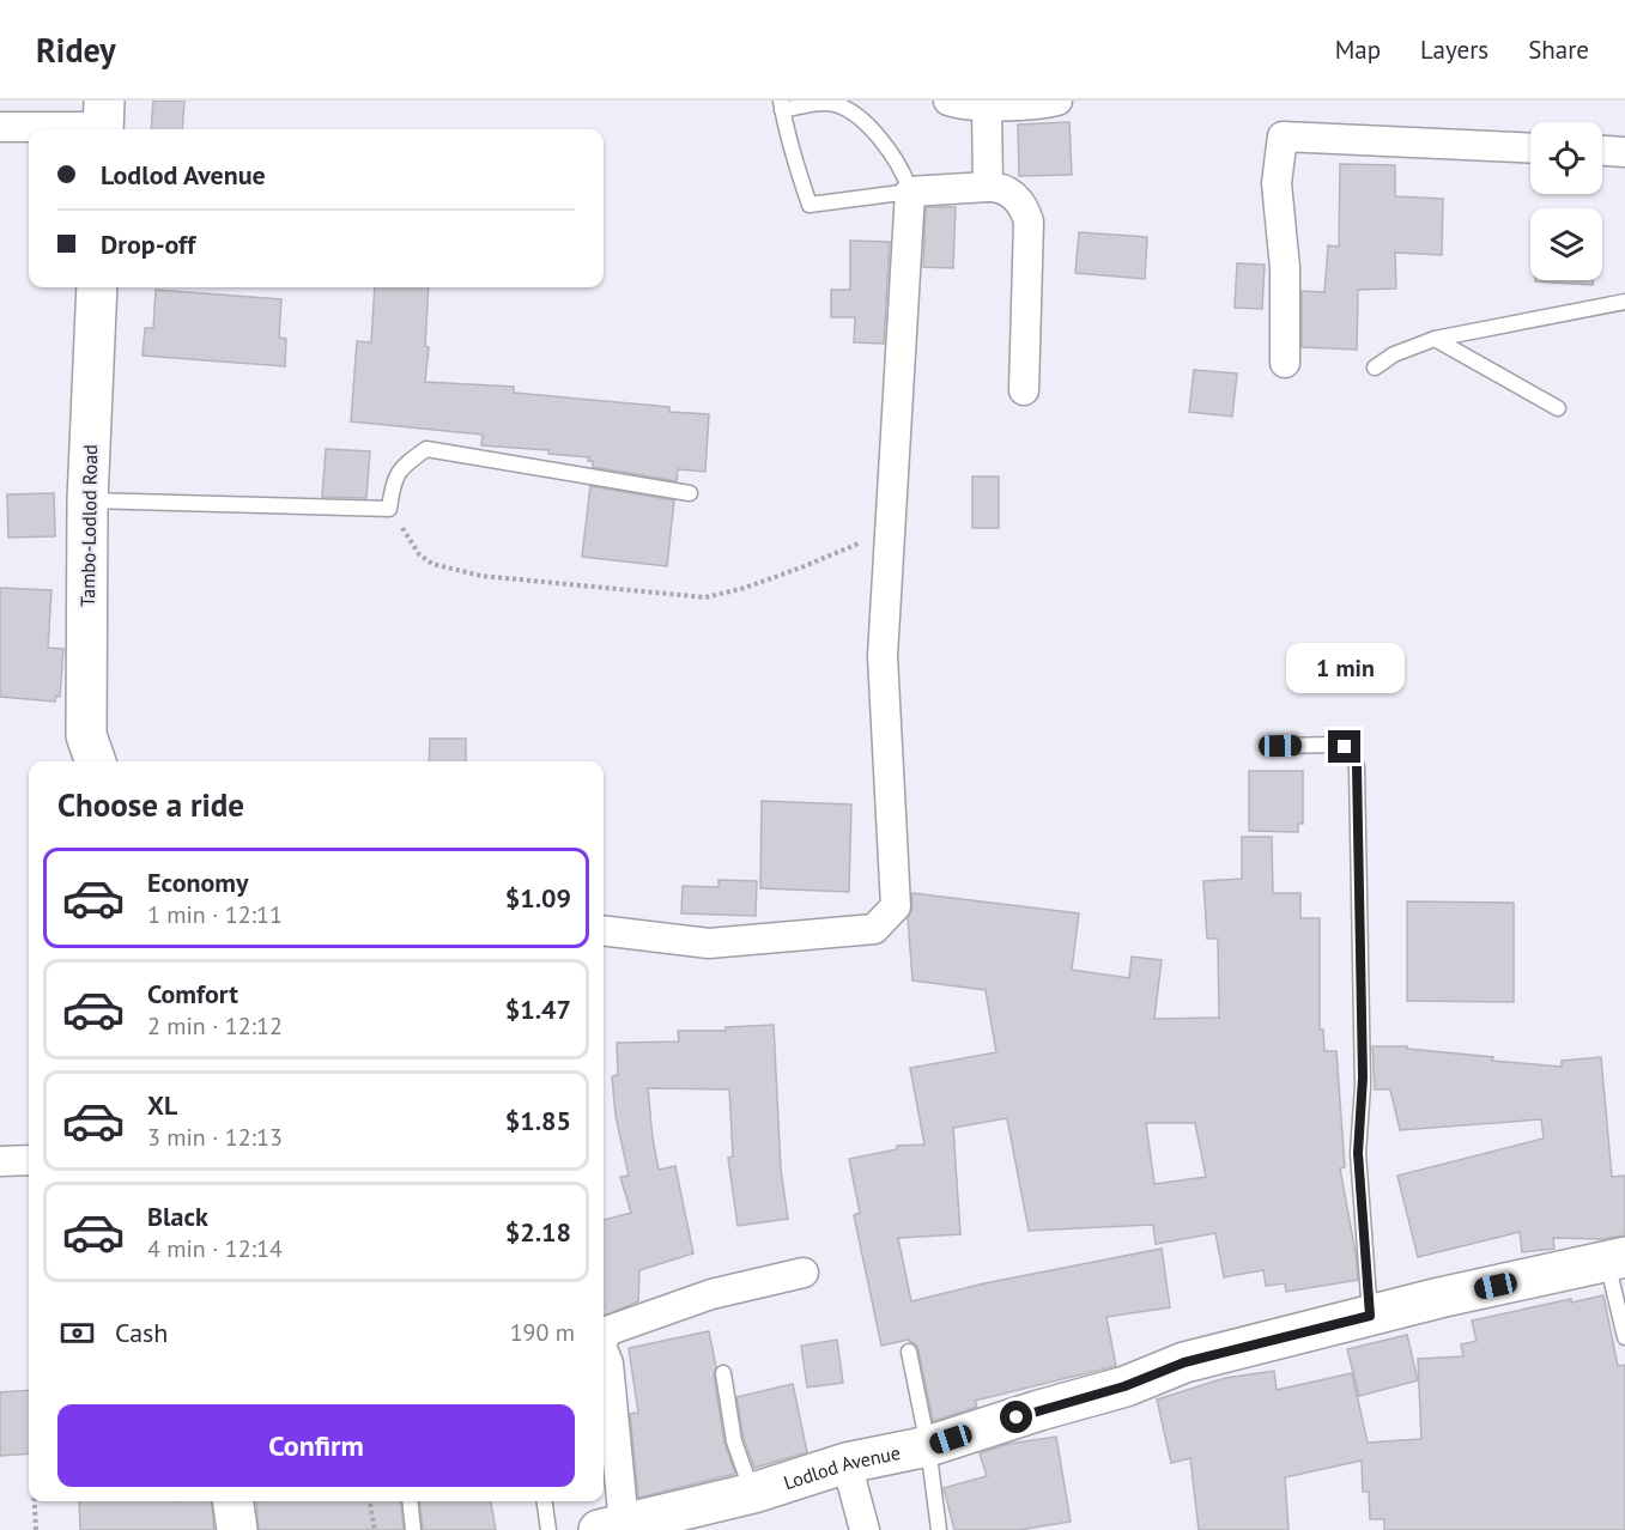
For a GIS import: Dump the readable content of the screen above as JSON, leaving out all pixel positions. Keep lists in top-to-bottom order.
{
  "streets": {
    "main road": ["Tambo-Lodlod Road", "Lodlod Avenue"]
  },
  "page": {
    "header": "Ridey",
    "nav": ["Map", "Layers", "Share"],
    "banner": ["Lodlod Avenue", "Drop-off"],
    "bubble": "1 min",
    "heading": "Choose a ride",
    "list": [
      {
        "name": "Economy",
        "note": "1 min · 12:11",
        "value": "$1.09"
      },
      {
        "name": "Comfort",
        "note": "2 min · 12:12",
        "value": "$1.47"
      },
      {
        "name": "XL",
        "note": "3 min · 12:13",
        "value": "$1.85"
      },
      {
        "name": "Black",
        "note": "4 min · 12:14",
        "value": "$2.18"
      }
    ],
    "pay": ["Cash", "190 m"],
    "buttons": "Confirm"
  }
}
